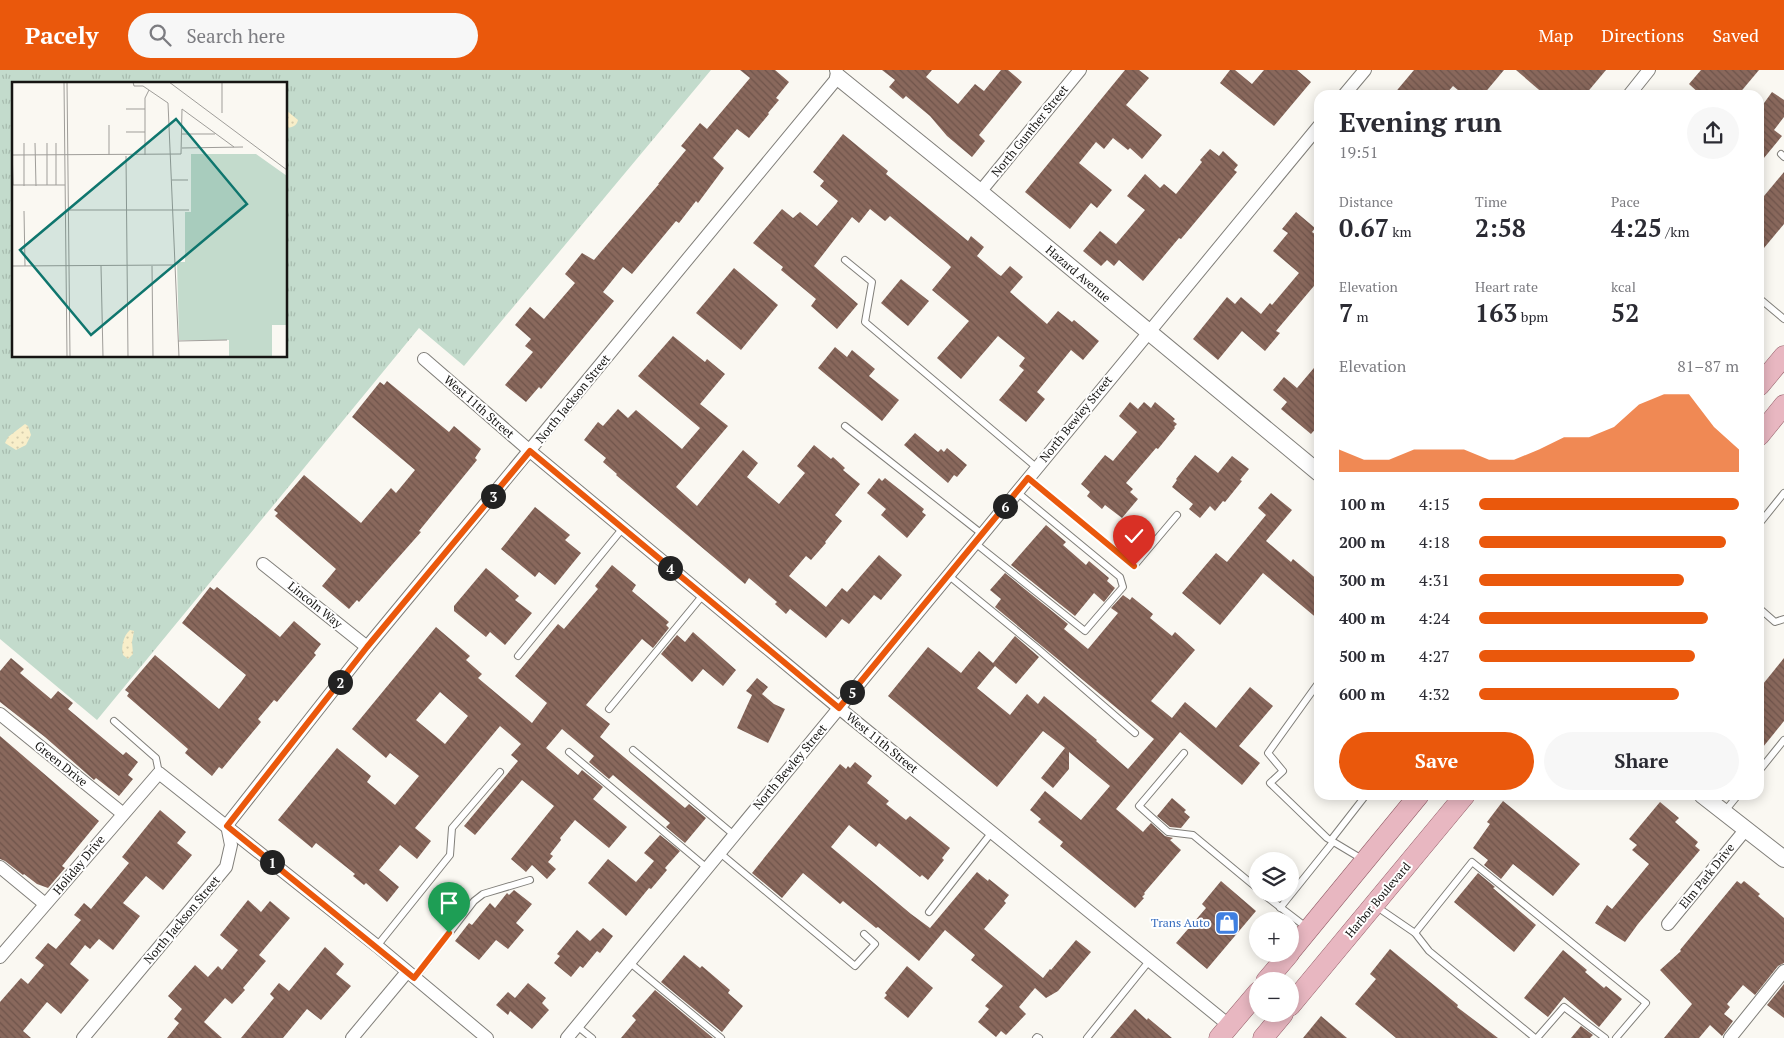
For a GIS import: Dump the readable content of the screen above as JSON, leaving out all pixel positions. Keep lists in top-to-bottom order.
{
  "streets": {
    "main road": ["Harbor Boulevard"],
    "street": [
      "North Gunther Street",
      "Hazard Avenue",
      "North Jackson Street",
      "West 11th Street",
      "North Bewley Street",
      "Lincoln Way",
      "Green Drive",
      "Holiday Drive",
      "Elm Park Drive"
    ]
  },
  "crossings": [
    ["North Gunther Street", "Hazard Avenue"],
    ["Hazard Avenue", "North Jackson Street"],
    ["Hazard Avenue", "North Bewley Street"],
    ["North Jackson Street", "West 11th Street"],
    ["North Jackson Street", "Lincoln Way"],
    ["West 11th Street", "North Bewley Street"],
    ["Green Drive", "Holiday Drive"]
  ],
  "places": {
    "shop": ["Trans Auto"]
  },
  "page": {
    "header": "Pacely",
    "search": "Search here",
    "nav": ["Map", "Directions", "Saved"],
    "heading": ["Evening run", "19:51"],
    "stats": [
      ["Distance", "0.67 km"],
      ["Time", "2:58"],
      ["Pace", "4:25 /km"],
      ["Elevation", "7 m"],
      ["Heart rate", "163 bpm"],
      ["kcal", "52"]
    ],
    "chart": ["Elevation", "81–87 m"],
    "pins": [
      "3",
      "6",
      "4",
      "2",
      "5",
      "1"
    ],
    "list": [
      {
        "name": "100 m",
        "note": "4:15"
      },
      {
        "name": "200 m",
        "note": "4:18"
      },
      {
        "name": "300 m",
        "note": "4:31"
      },
      {
        "name": "400 m",
        "note": "4:24"
      },
      {
        "name": "500 m",
        "note": "4:27"
      },
      {
        "name": "600 m",
        "note": "4:32"
      }
    ],
    "buttons": ["Save", "Share"],
    "map_buttons": ["+", "−"]
  }
}
